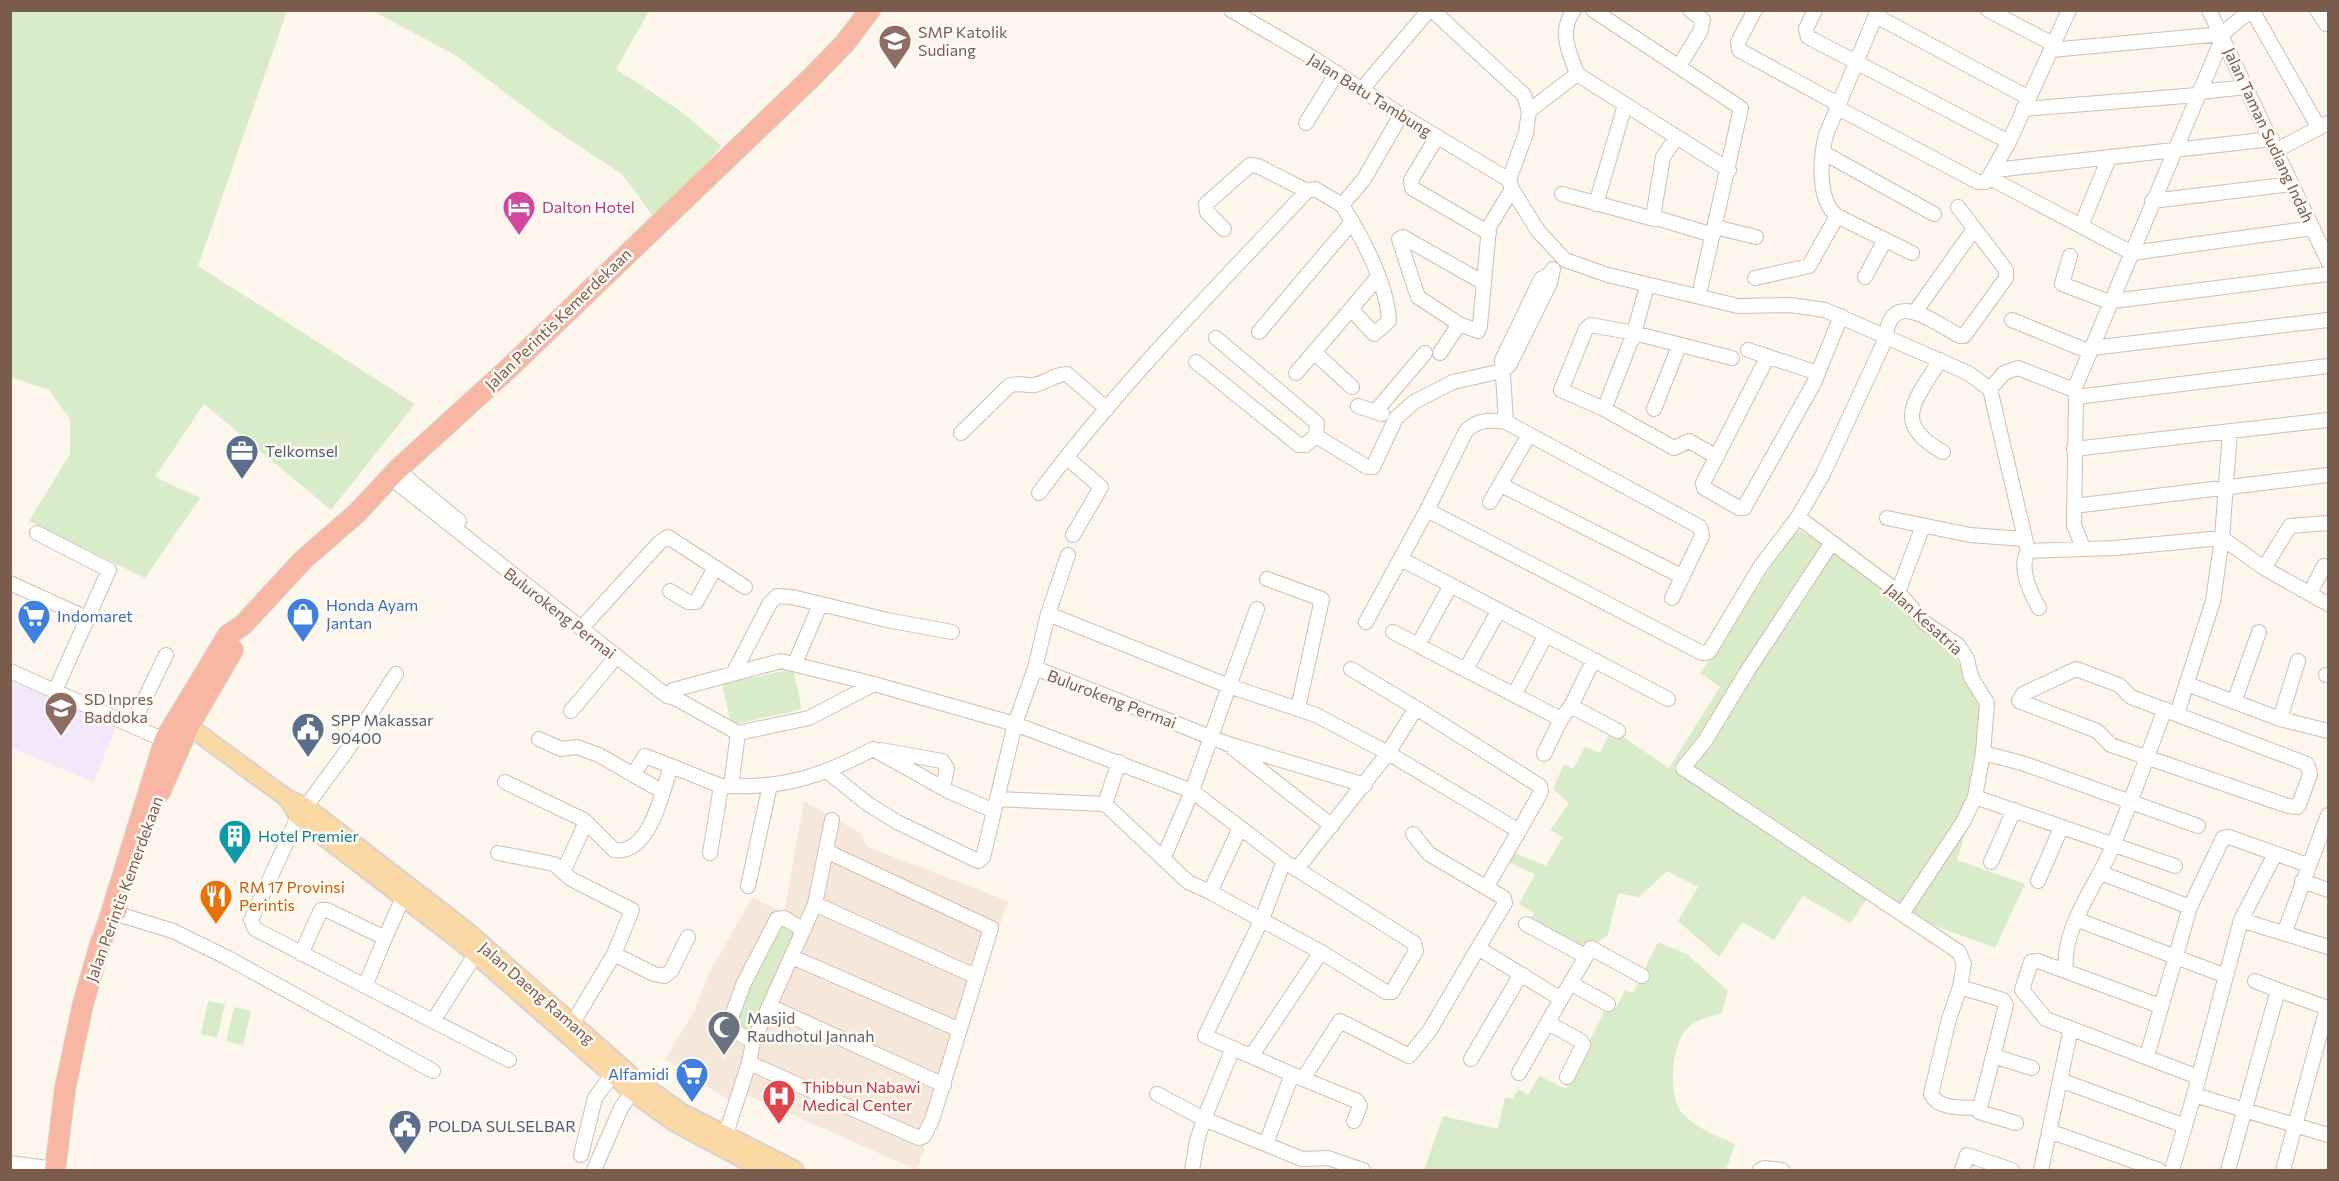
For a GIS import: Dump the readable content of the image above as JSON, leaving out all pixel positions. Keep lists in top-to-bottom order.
{
  "streets": {
    "highway": ["Jalan Perintis Kemerdekaan"],
    "main road": ["Jalan Daeng Ramang"],
    "street": [
      "Jalan Batu Tambung",
      "Jalan Taman Sudiang Indah",
      "Bulurokeng Permai",
      "Jalan Kesatria"
    ]
  },
  "crossings": [
    ["Jalan Perintis Kemerdekaan", "Bulurokeng Permai"],
    ["Jalan Perintis Kemerdekaan", "Jalan Daeng Ramang"]
  ],
  "places": {
    "school or university": ["SMP Katolik Sudiang", "SD Inpres Baddoka"],
    "hotel": ["Dalton Hotel"],
    "office": ["Telkomsel"],
    "shop": ["Honda Ayam Jantan"],
    "supermarket": ["Indomaret", "Alfamidi"],
    "public building": ["SPP Makassar 90400", "POLDA SULSELBAR"],
    "building": ["Hotel Premier"],
    "restaurant": ["RM 17 Provinsi Perintis"],
    "mosque": ["Masjid Raudhotul Jannah"],
    "hospital": ["Thibbun Nabawi Medical Center"]
  }
}
